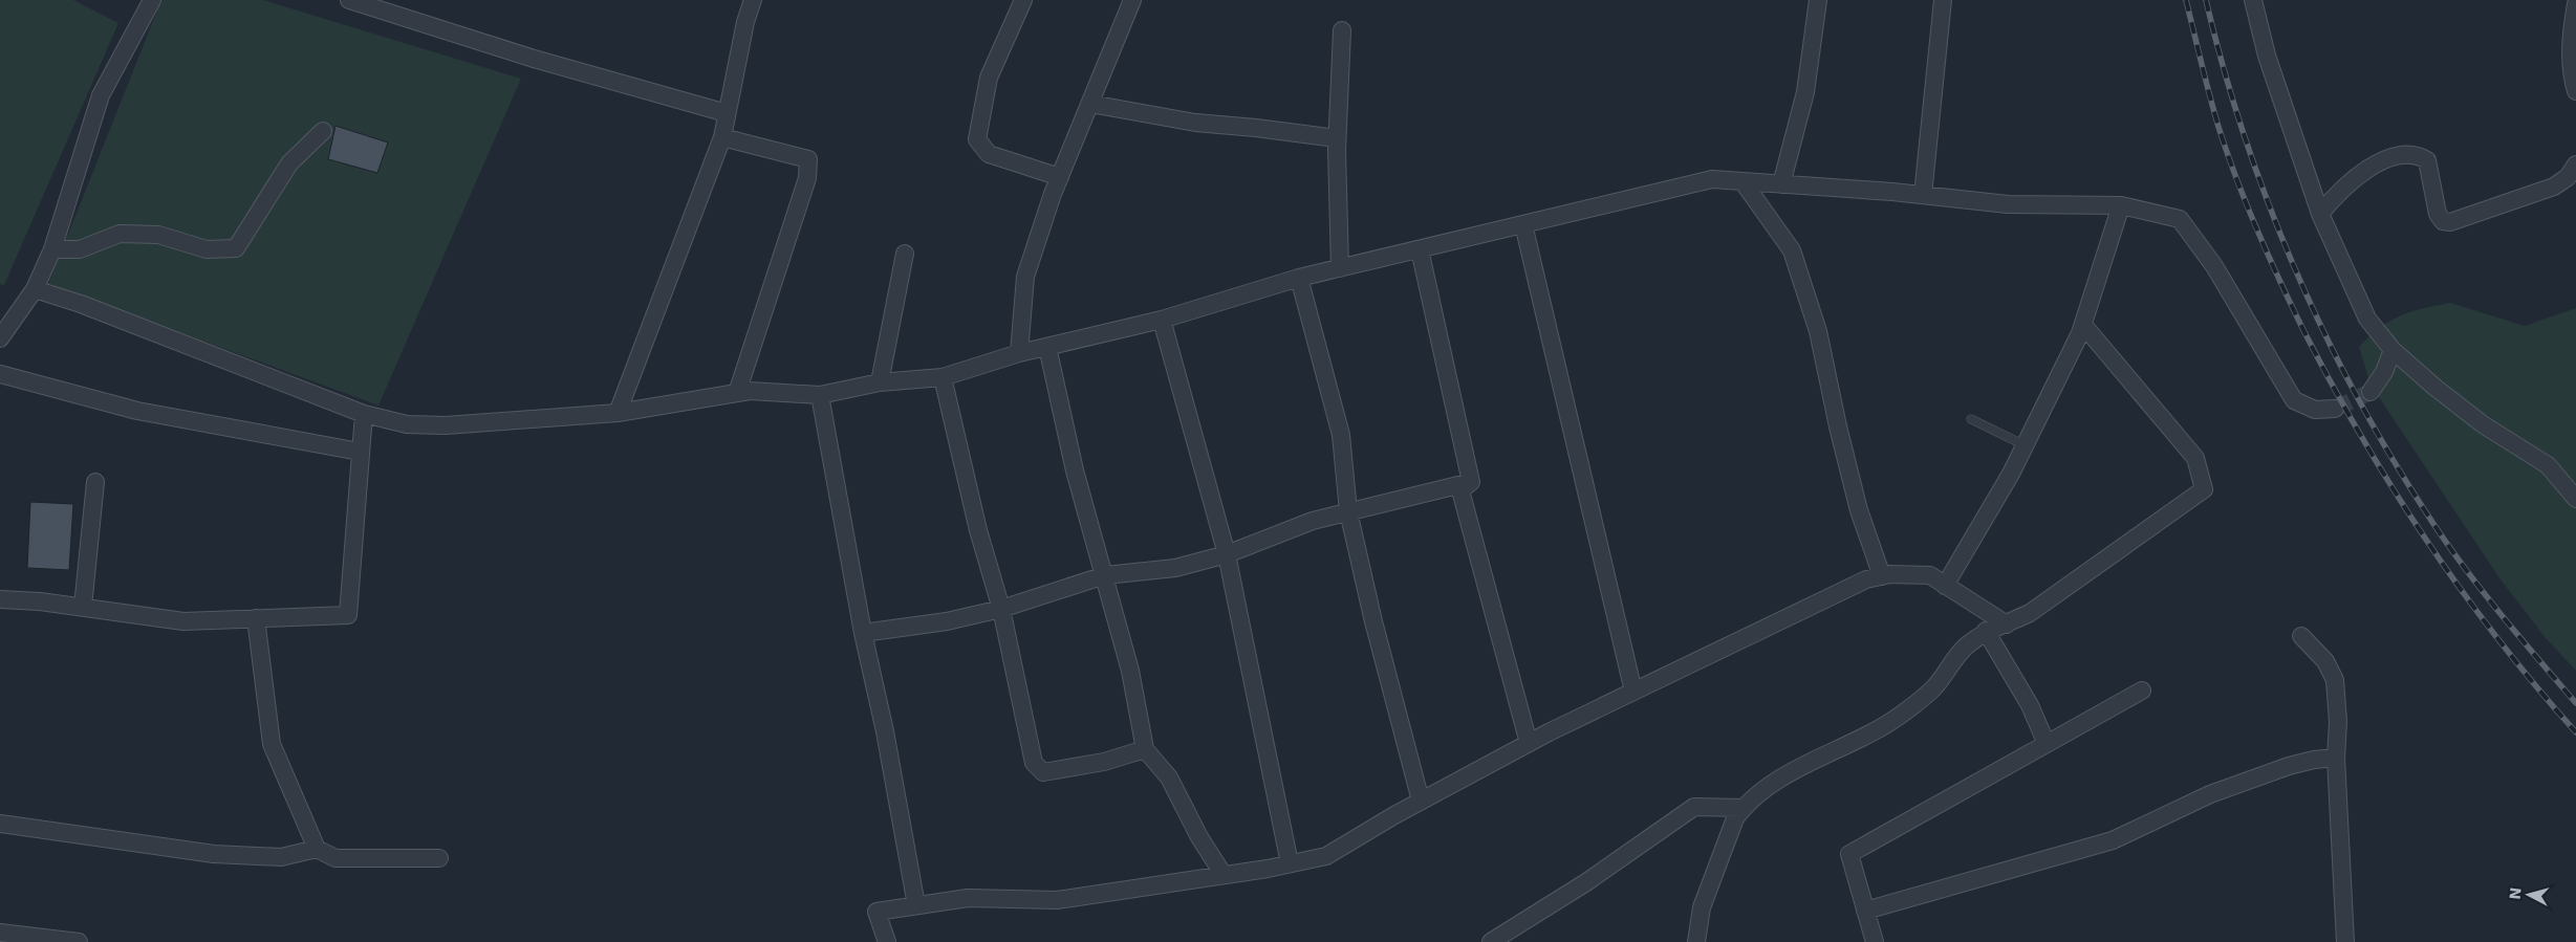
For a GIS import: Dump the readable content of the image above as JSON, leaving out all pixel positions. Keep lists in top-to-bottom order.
{
  "north": "left"
}
